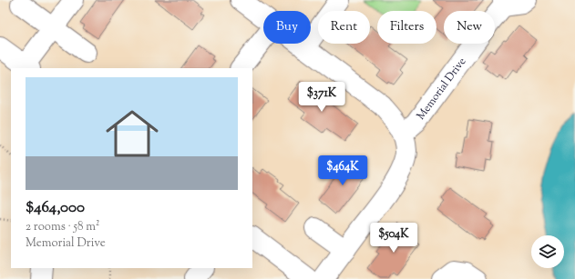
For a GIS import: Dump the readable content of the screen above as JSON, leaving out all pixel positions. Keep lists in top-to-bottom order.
{
  "streets": {
    "street": ["Memorial Drive"]
  },
  "page": {
    "chip": [
      "Buy",
      "Rent",
      "Filters",
      "New"
    ],
    "list": [
      {
        "name": "$464,000",
        "note": "2 rooms · 58 m² · Memorial Drive"
      }
    ],
    "price": ["$371K", "$464K", "$504K"]
  }
}
